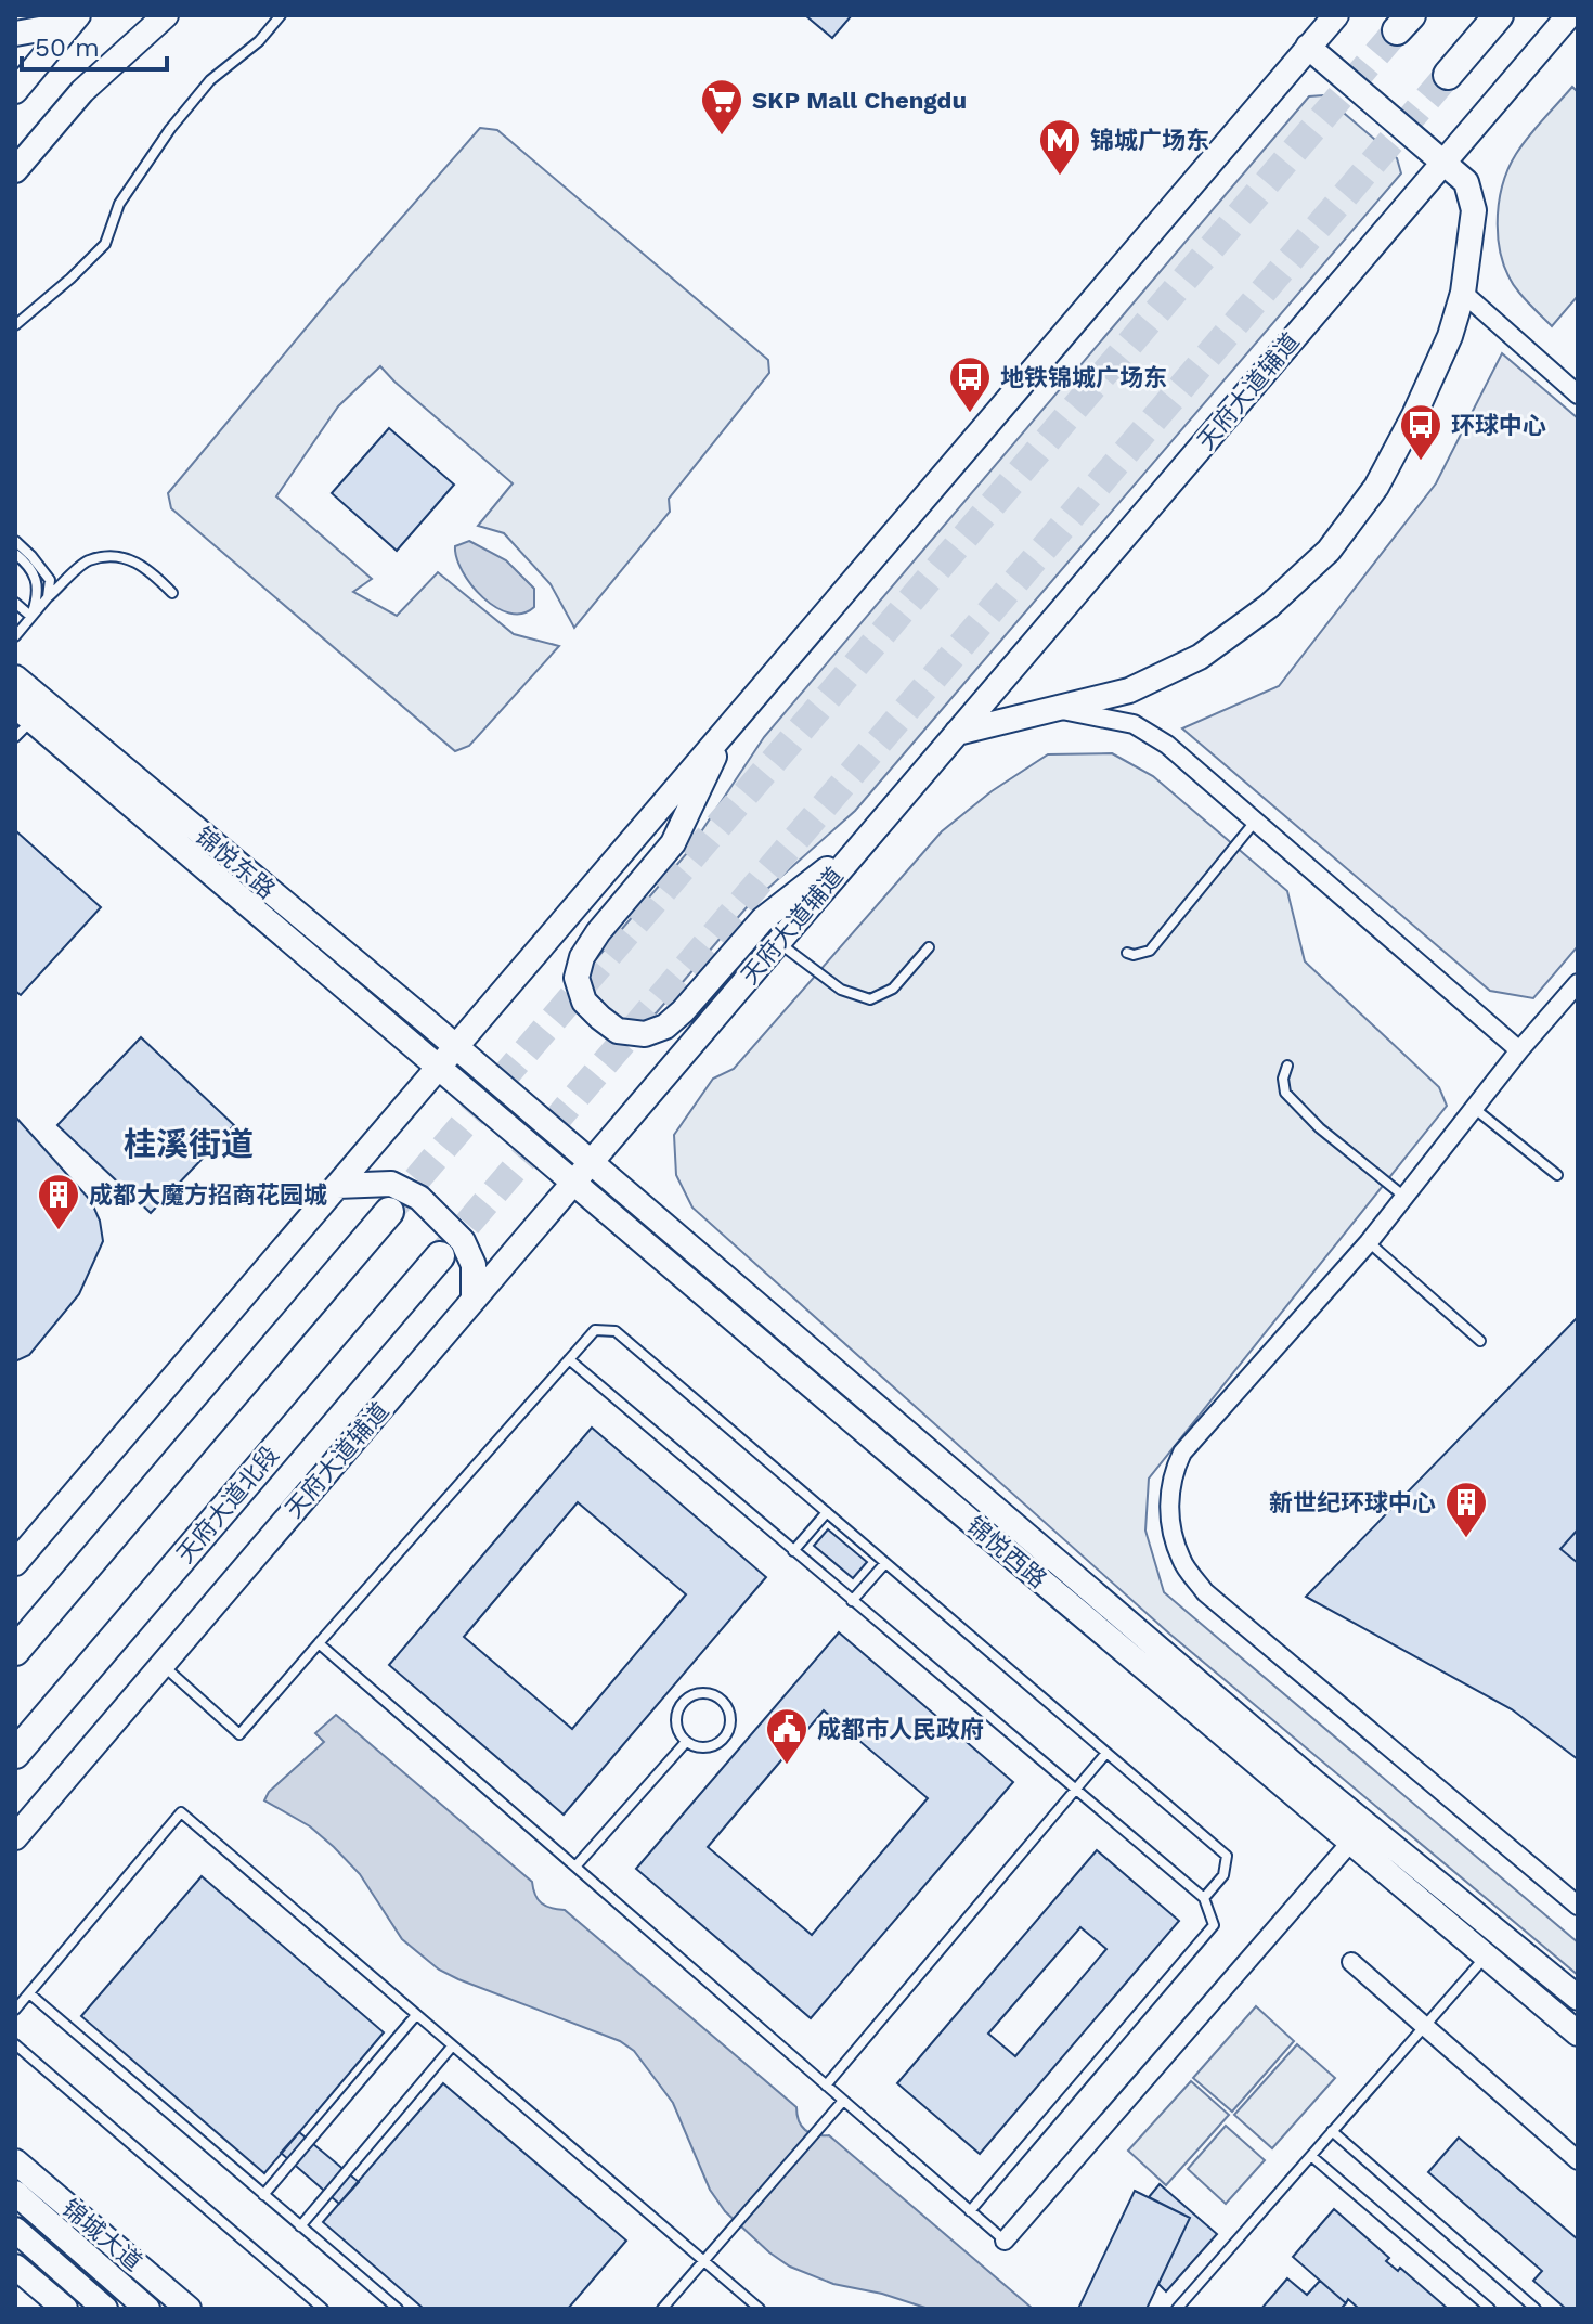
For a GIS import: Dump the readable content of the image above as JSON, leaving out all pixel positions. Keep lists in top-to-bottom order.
{
  "streets": {
    "main road": ["天府大道北段"],
    "street": [
      "天府大道辅道",
      "锦悦东路",
      "锦悦西路",
      "锦城大道"
    ]
  },
  "crossings": [
    ["天府大道辅道", "锦悦西路"],
    ["锦悦东路", "锦悦西路"]
  ],
  "districts": ["桂溪街道"],
  "places": {
    "supermarket": ["SKP Mall Chengdu"],
    "metro station": ["锦城广场东"],
    "bus stop": ["地铁锦城广场东", "环球中心"],
    "building": ["成都大魔方招商花园城", "新世纪环球中心"],
    "public building": ["成都市人民政府"]
  },
  "scale_bar": "50 m"
}
